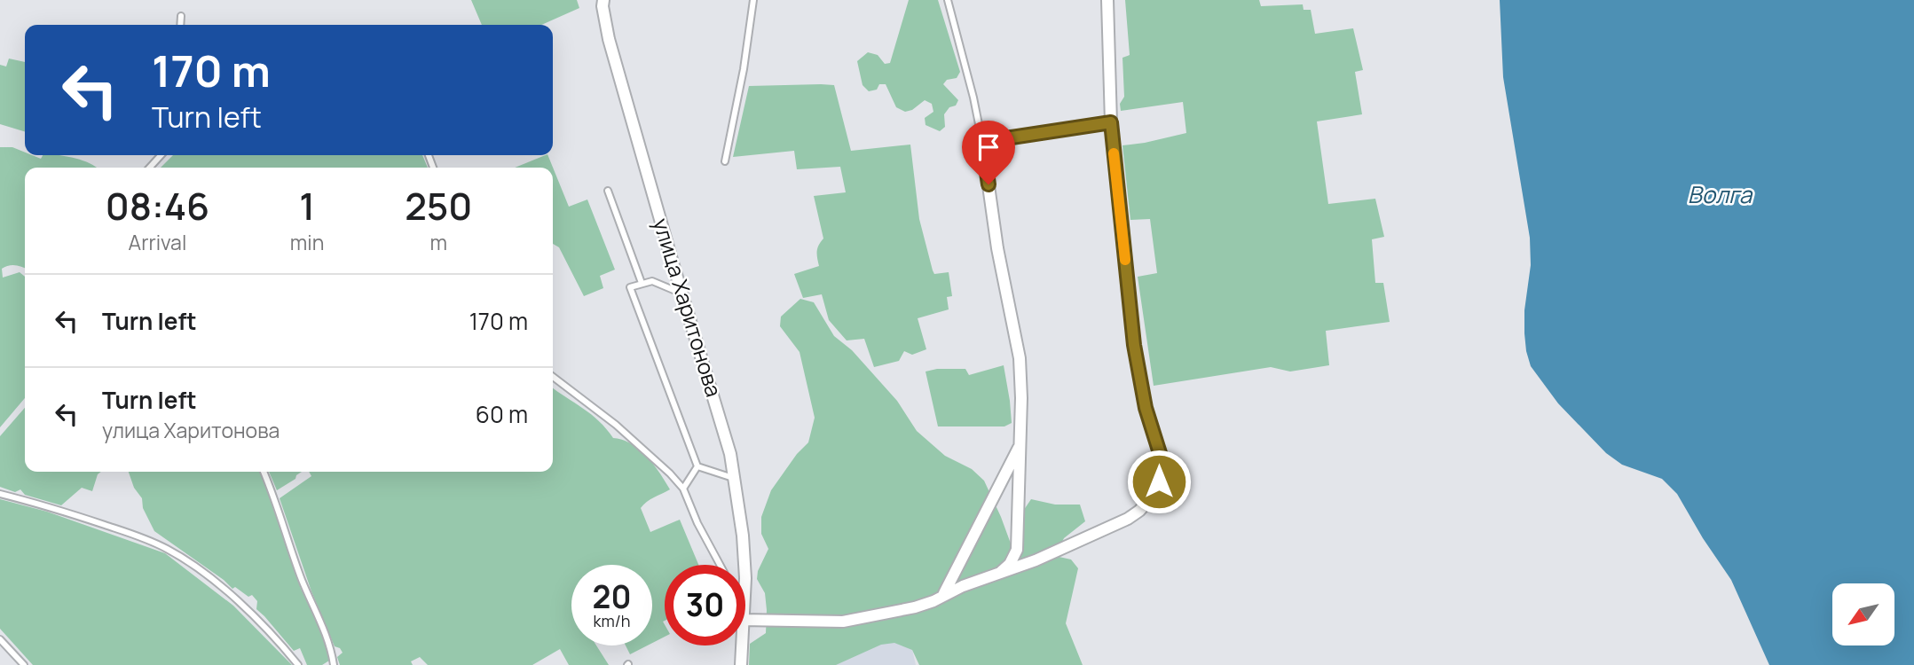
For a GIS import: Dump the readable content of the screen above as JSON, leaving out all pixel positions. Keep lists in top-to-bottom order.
{
  "streets": {
    "street": ["улица Харитонова"]
  },
  "water": ["Волга"],
  "north": "bottom left",
  "page": {
    "turn": ["170 m", "Turn left"],
    "eta": [
      "08:46",
      "Arrival",
      "1",
      "min",
      "250",
      "m"
    ],
    "list": [
      {
        "name": "Turn left",
        "value": "170 m"
      },
      {
        "name": "Turn left",
        "note": "улица Харитонова",
        "value": "60 m"
      }
    ],
    "speed": "20 km/h",
    "limit": "30"
  }
}
